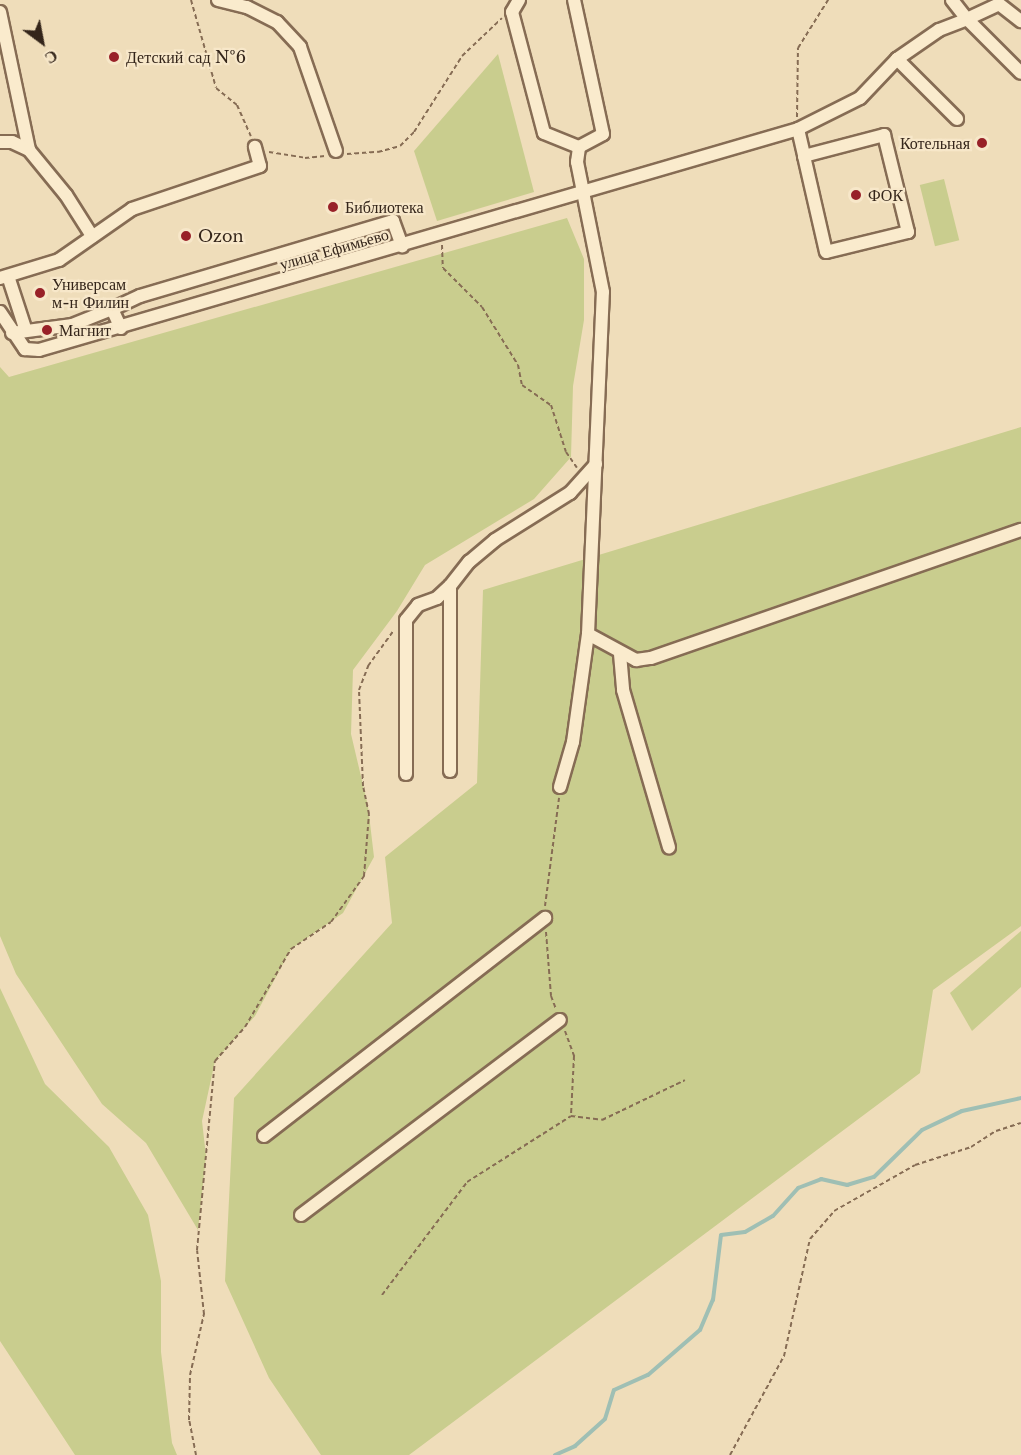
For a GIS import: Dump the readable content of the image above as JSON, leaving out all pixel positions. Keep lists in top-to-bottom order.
{
  "streets": {
    "street": ["улица Ефимьево"]
  },
  "places": [
    "Детский сад №6",
    "Котельная",
    "ФОК",
    "Библиотека",
    "Ozon",
    "Универсам м-н Филин",
    "Магнит"
  ],
  "north": "bottom right"
}
